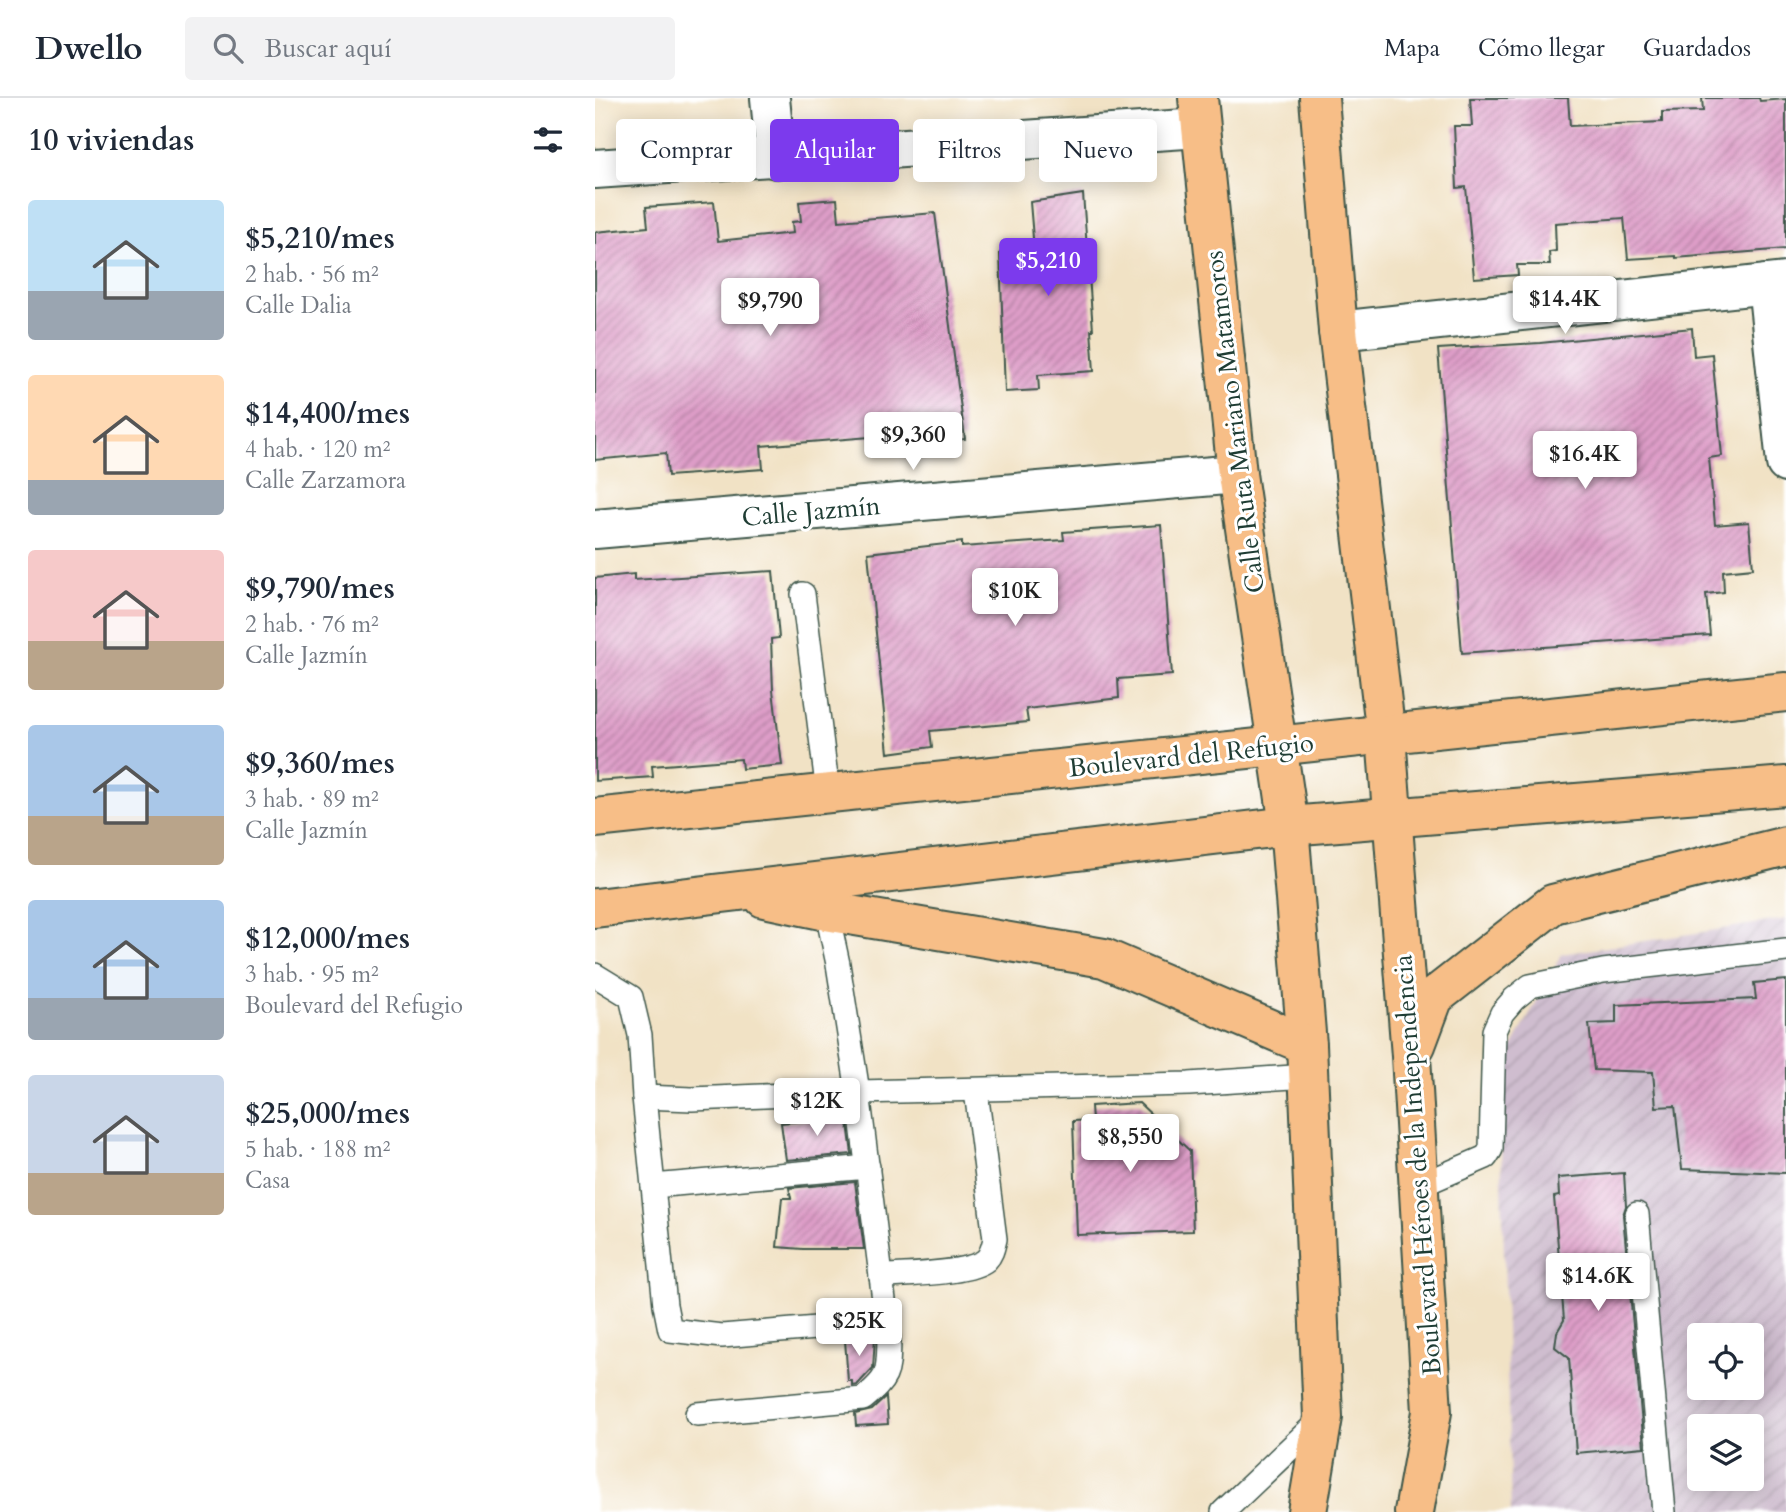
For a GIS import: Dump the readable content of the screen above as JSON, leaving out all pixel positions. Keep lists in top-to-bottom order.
{
  "streets": {
    "main road": ["Calle Ruta Mariano Matamoros", "Boulevard del Refugio", "Boulevard Héroes de la Independencia"],
    "street": ["Calle Jazmín"]
  },
  "crossings": [
    ["Calle Ruta Mariano Matamoros", "Calle Jazmín"],
    ["Calle Ruta Mariano Matamoros", "Boulevard del Refugio"],
    ["Boulevard del Refugio", "Boulevard Héroes de la Independencia"]
  ],
  "page": {
    "header": "Dwello",
    "search": "Buscar aquí",
    "nav": ["Mapa", "Cómo llegar", "Guardados"],
    "heading": "10 viviendas",
    "chip": [
      "Comprar",
      "Alquilar",
      "Filtros",
      "Nuevo"
    ],
    "list": [
      {
        "name": "$5,210/mes",
        "note": "2 hab. · 56 m² · Calle Dalia"
      },
      {
        "name": "$14,400/mes",
        "note": "4 hab. · 120 m² · Calle Zarzamora"
      },
      {
        "name": "$9,790/mes",
        "note": "2 hab. · 76 m² · Calle Jazmín"
      },
      {
        "name": "$9,360/mes",
        "note": "3 hab. · 89 m² · Calle Jazmín"
      },
      {
        "name": "$12,000/mes",
        "note": "3 hab. · 95 m² · Boulevard del Refugio"
      },
      {
        "name": "$25,000/mes",
        "note": "5 hab. · 188 m² · Casa"
      }
    ],
    "price": [
      "$5,210",
      "$14.4K",
      "$9,790",
      "$9,360",
      "$16.4K",
      "$10K",
      "$12K",
      "$8,550",
      "$14.6K",
      "$25K"
    ]
  }
}
